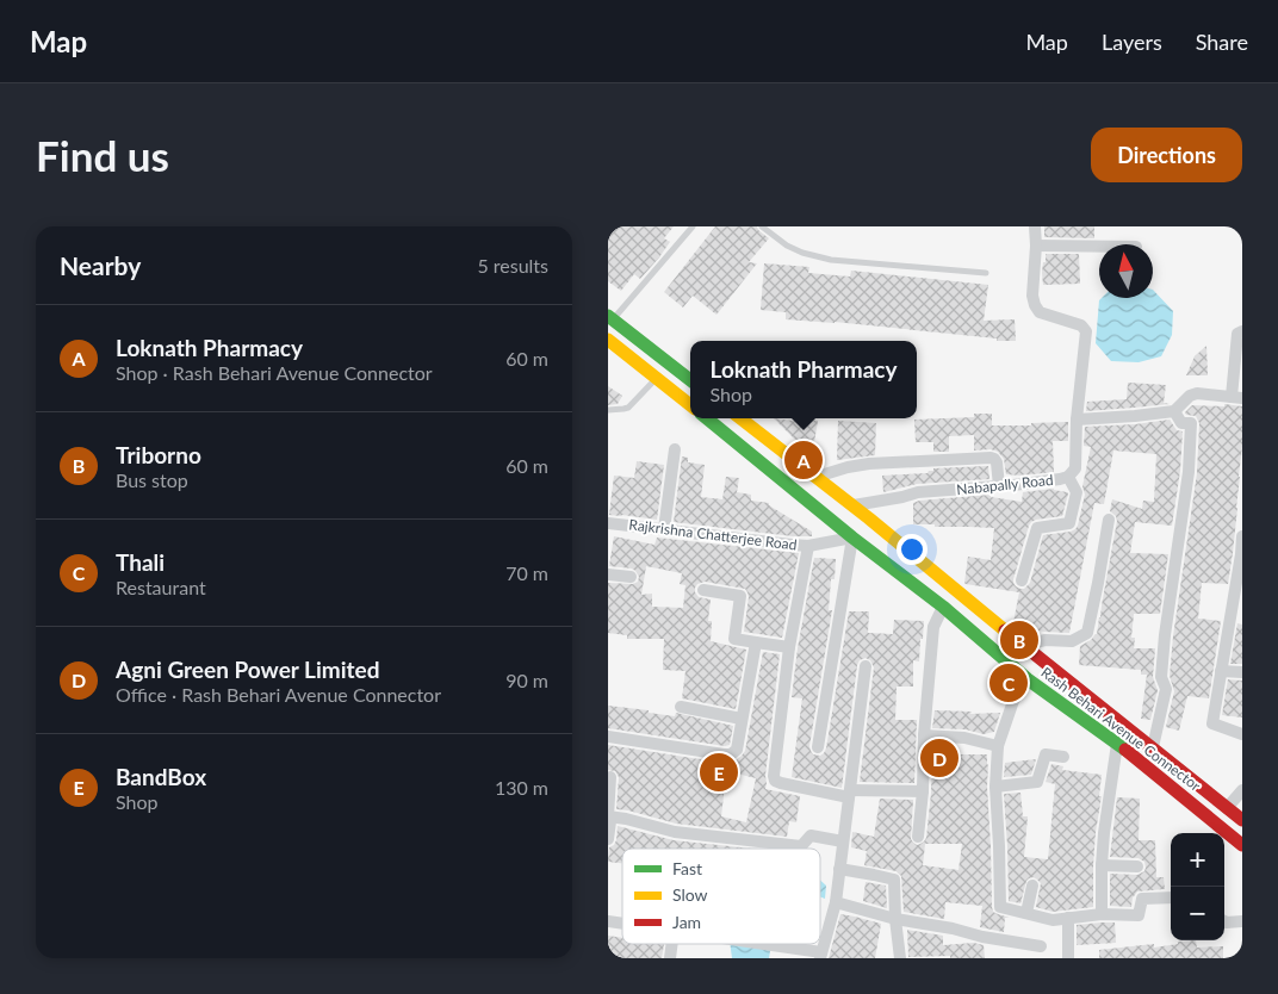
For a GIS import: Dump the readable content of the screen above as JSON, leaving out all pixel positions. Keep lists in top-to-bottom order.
{
  "streets": {
    "main road": ["Rash Behari Avenue Connector"],
    "street": ["Nabapally Road", "Rajkrishna Chatterjee Road"]
  },
  "crossings": [
    ["Nabapally Road", "Rash Behari Avenue Connector"],
    ["Rajkrishna Chatterjee Road", "Rash Behari Avenue Connector"]
  ],
  "legend": ["Fast", "Slow", "Jam"],
  "north": "top",
  "page": {
    "header": "Map",
    "nav": ["Map", "Layers", "Share"],
    "buttons": "Directions",
    "title": "Find us",
    "heading": ["Nearby", "5 results"],
    "list": [
      {
        "mark": "A",
        "name": "Loknath Pharmacy",
        "note": "Shop · Rash Behari Avenue Connector",
        "value": "60 m"
      },
      {
        "mark": "B",
        "name": "Triborno",
        "note": "Bus stop",
        "value": "60 m"
      },
      {
        "mark": "C",
        "name": "Thali",
        "note": "Restaurant",
        "value": "70 m"
      },
      {
        "mark": "D",
        "name": "Agni Green Power Limited",
        "note": "Office · Rash Behari Avenue Connector",
        "value": "90 m"
      },
      {
        "mark": "E",
        "name": "BandBox",
        "note": "Shop",
        "value": "130 m"
      }
    ],
    "popup": ["Loknath Pharmacy", "Shop"],
    "pins": [
      "A",
      "B",
      "C",
      "D",
      "E"
    ],
    "map_buttons": ["+", "−"]
  }
}
